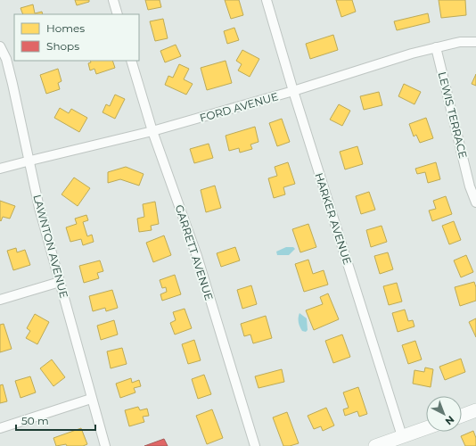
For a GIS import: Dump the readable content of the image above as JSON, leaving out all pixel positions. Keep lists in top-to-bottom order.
{
  "streets": {
    "street": [
      "FORD AVENUE",
      "LEWIS TERRACE",
      "HARKER AVENUE",
      "LAWNTON AVENUE",
      "GARRETT AVENUE"
    ]
  },
  "crossings": [
    ["FORD AVENUE", "LEWIS TERRACE"],
    ["FORD AVENUE", "HARKER AVENUE"],
    ["FORD AVENUE", "LAWNTON AVENUE"],
    ["FORD AVENUE", "GARRETT AVENUE"]
  ],
  "legend": ["Homes", "Shops"],
  "scale_bar": "50 m",
  "north": "bottom right"
}
